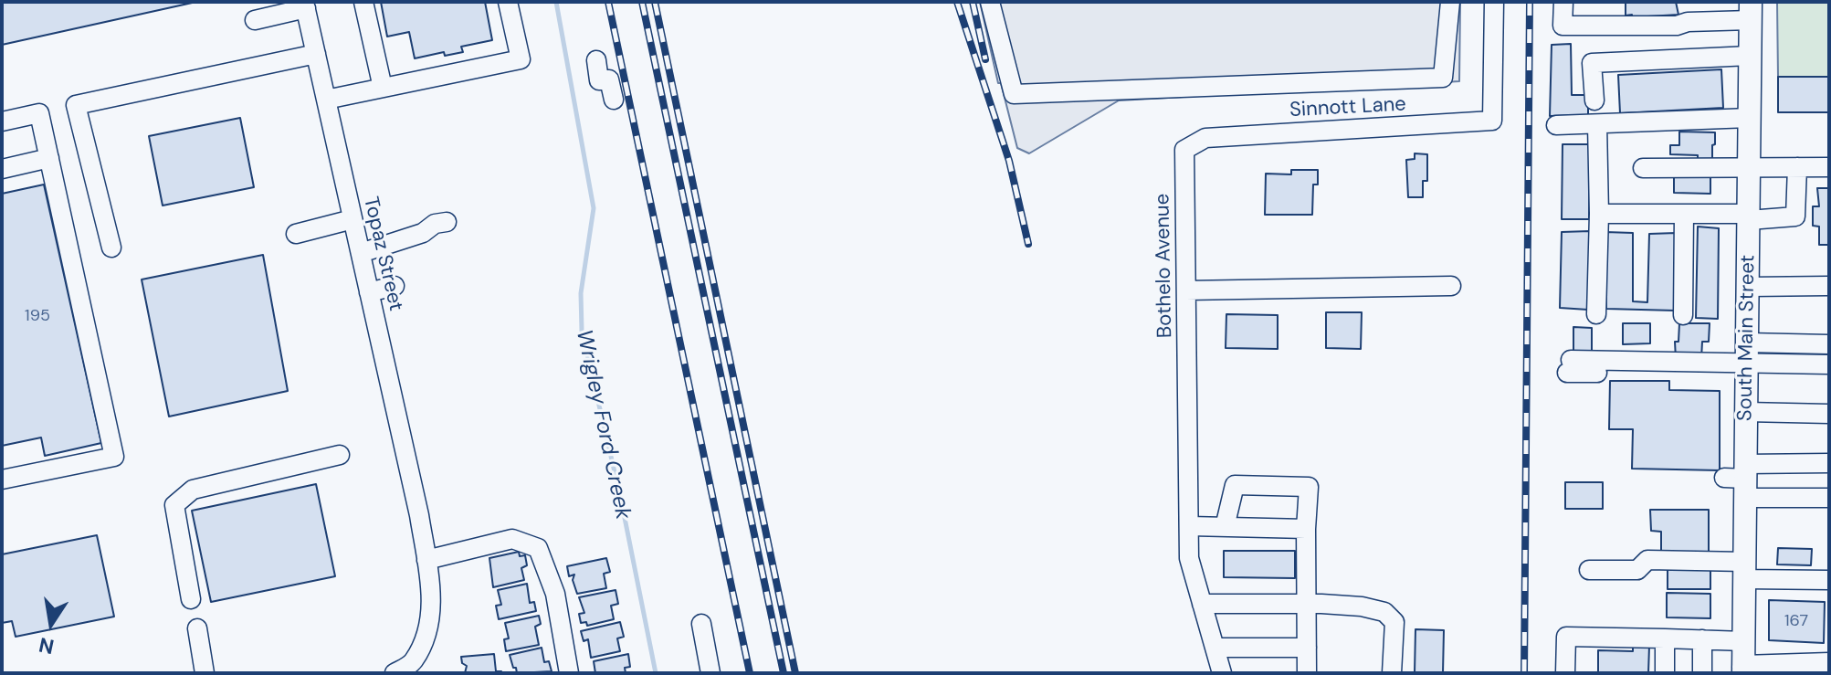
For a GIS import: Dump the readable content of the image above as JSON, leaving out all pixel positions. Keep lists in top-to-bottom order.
{
  "streets": {
    "main road": ["South Main Street"],
    "street": ["Sinnott Lane", "Topaz Street", "Bothelo Avenue"]
  },
  "crossings": [
    ["Sinnott Lane", "Bothelo Avenue"]
  ],
  "water": ["Wrigley Ford Creek"],
  "house_numbers": ["195", "167"],
  "north": "bottom"
}
